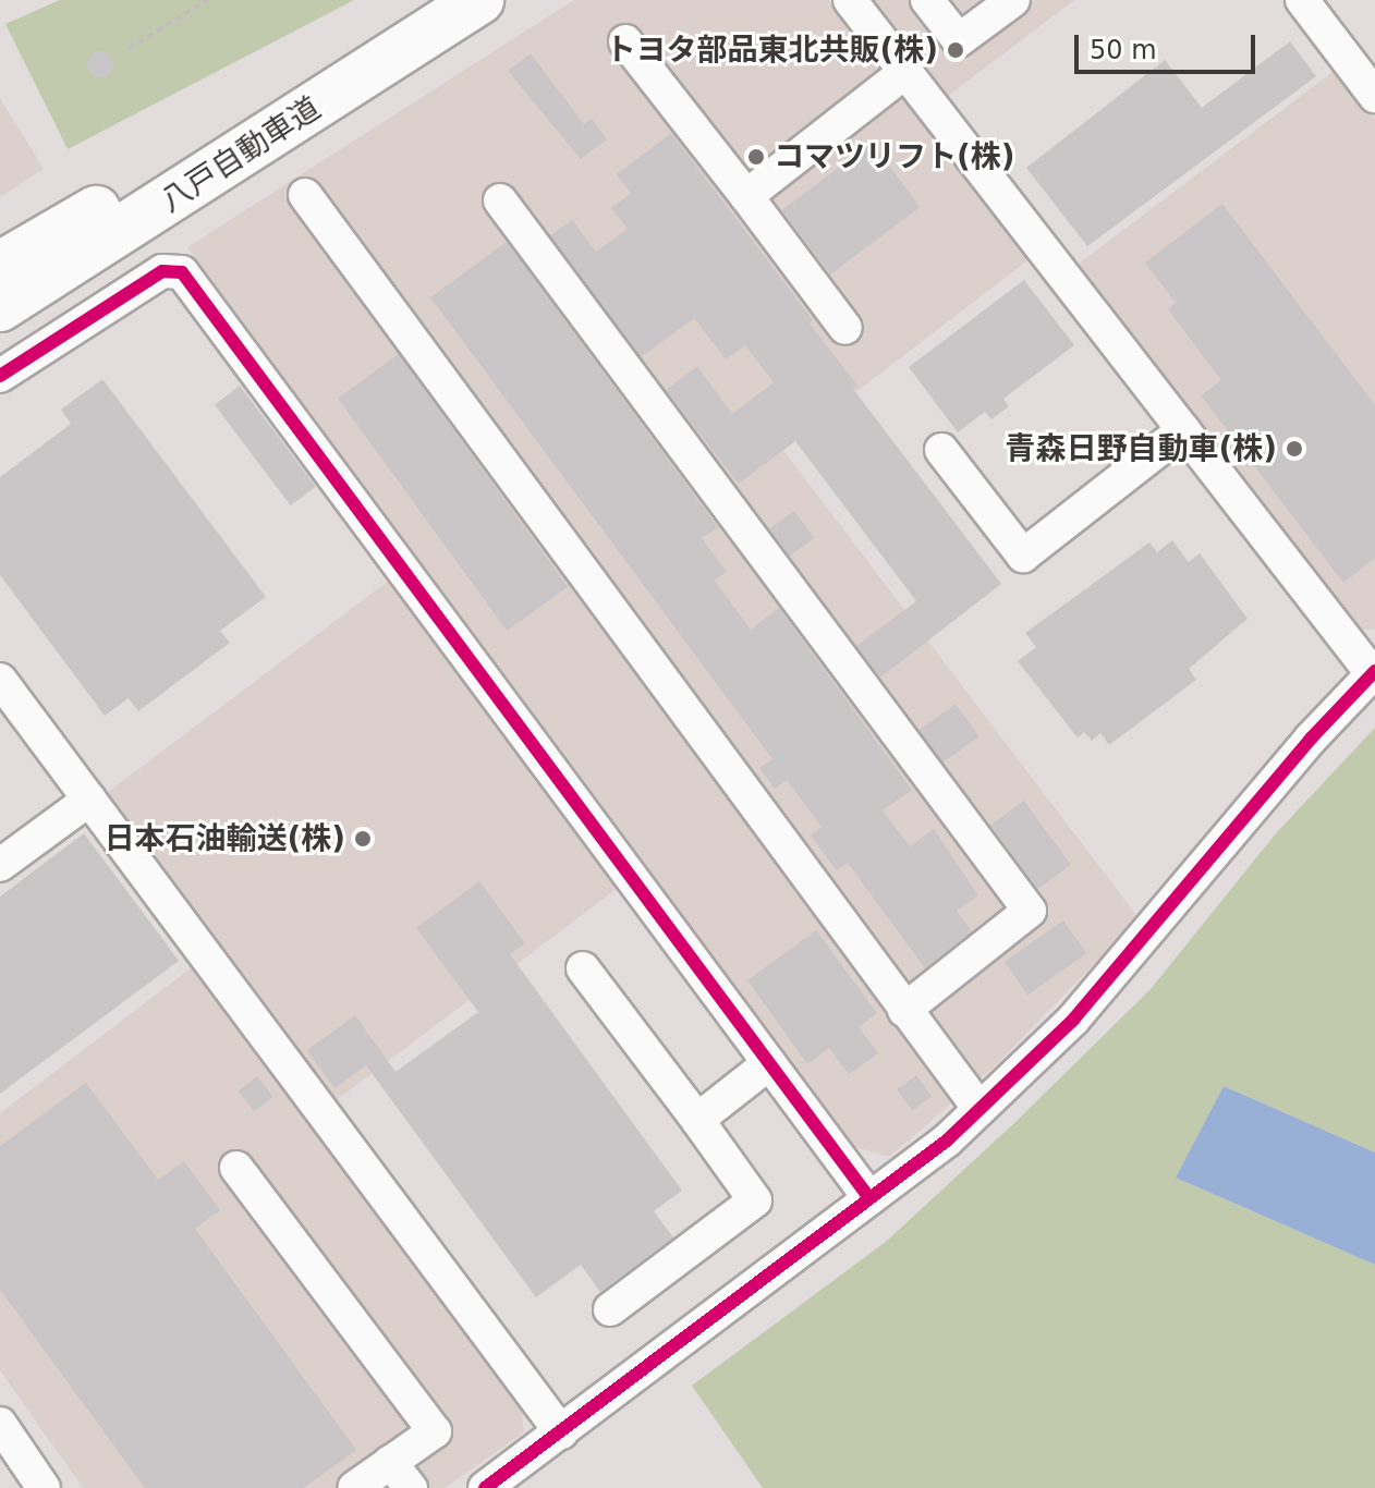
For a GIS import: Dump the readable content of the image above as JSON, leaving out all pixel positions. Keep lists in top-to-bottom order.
{
  "streets": {
    "highway": ["八戸自動車道"]
  },
  "places": [
    "トヨタ部品東北共販(株)",
    "コマツリフト(株)",
    "青森日野自動車(株)",
    "日本石油輸送(株)"
  ],
  "scale_bar": "50 m"
}
